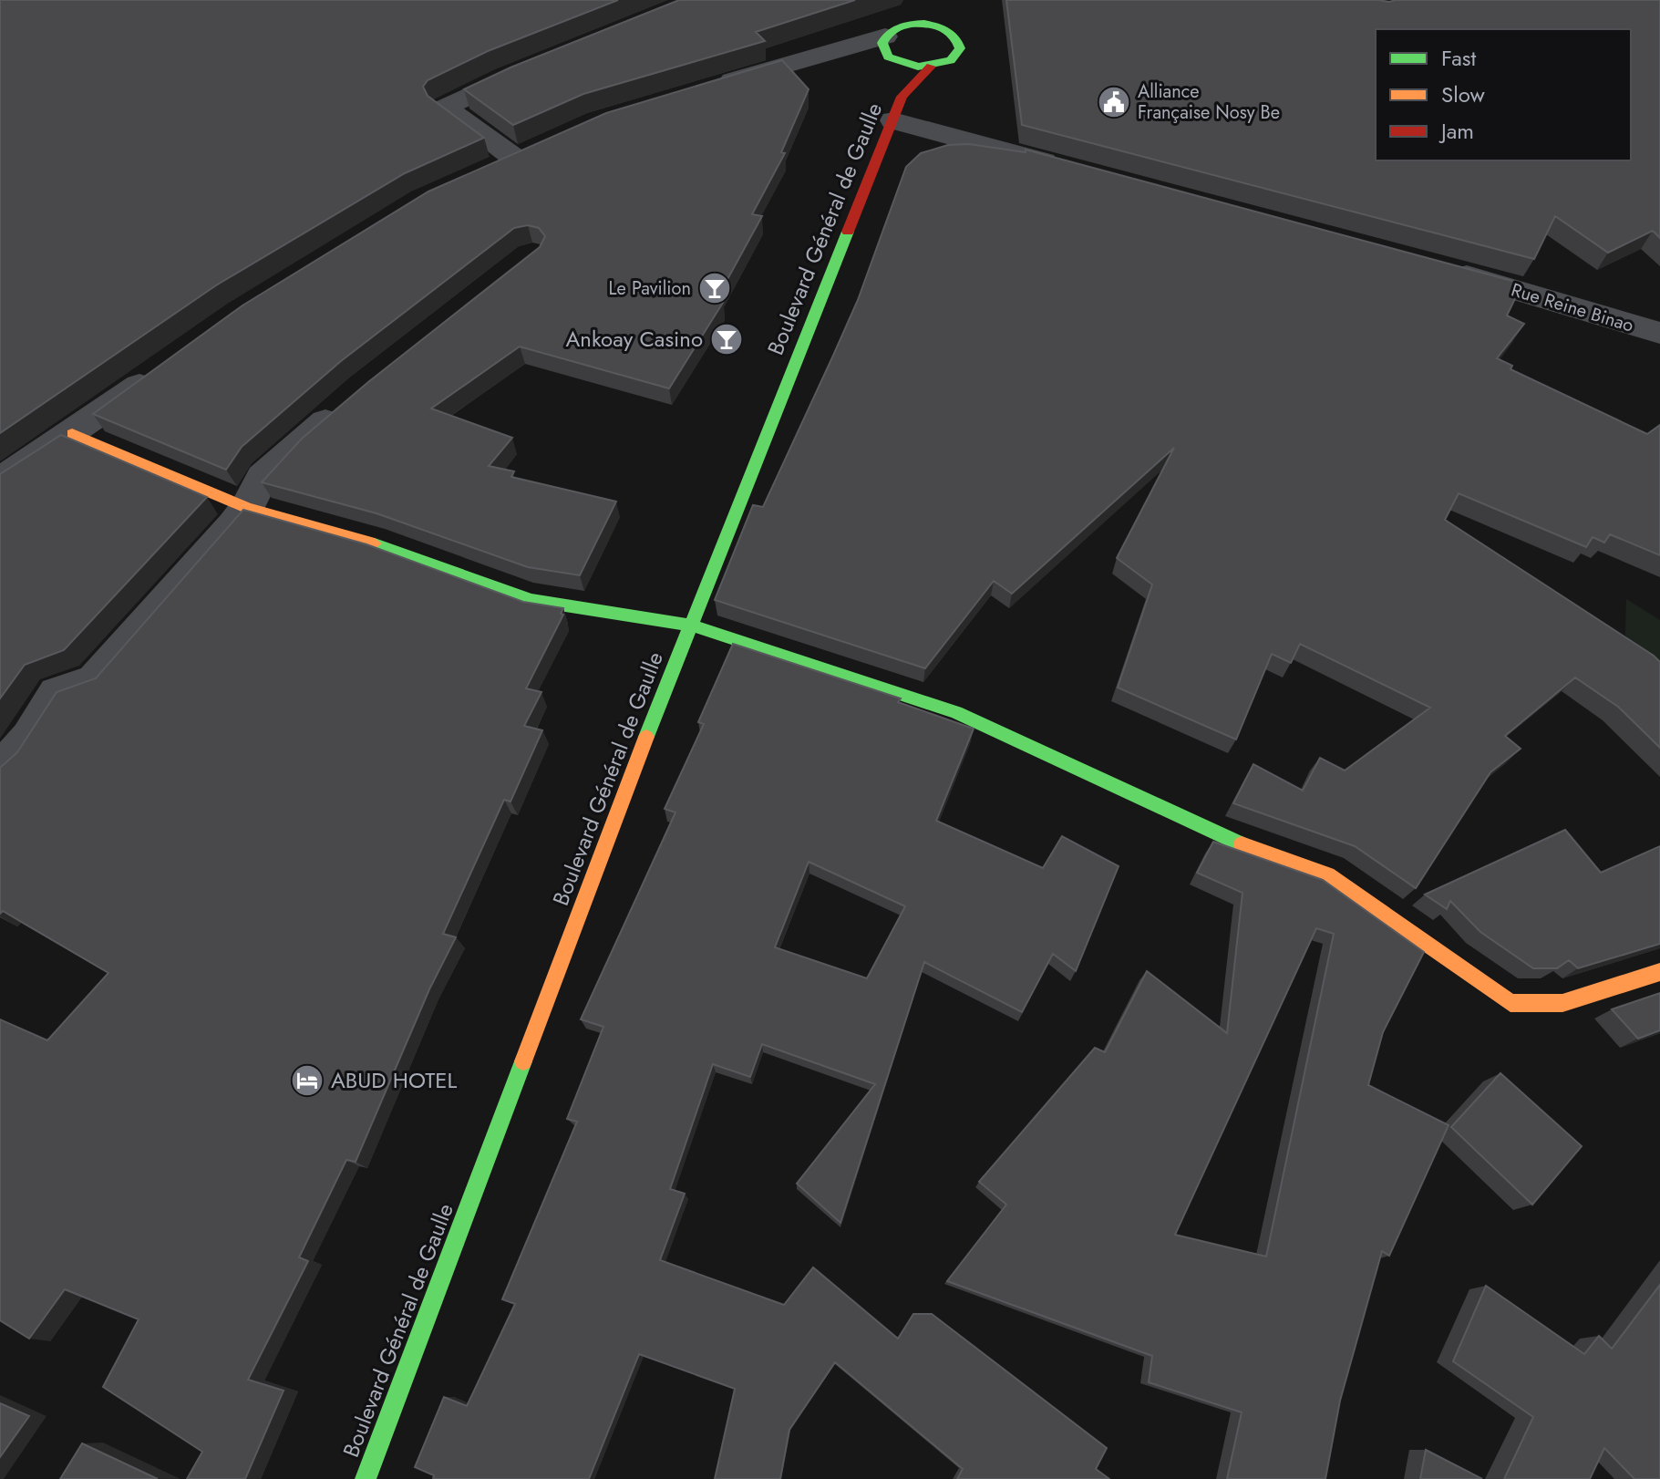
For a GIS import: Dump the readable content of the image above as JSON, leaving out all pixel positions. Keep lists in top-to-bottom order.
{
  "streets": {
    "main road": ["Boulevard Général de Gaulle"],
    "street": ["Rue Reine Binao"]
  },
  "places": {
    "public building": ["Alliance Française Nosy Be"],
    "bar": ["Le Pavilion", "Ankoay Casino"],
    "hotel": ["ABUD HOTEL"]
  },
  "legend": ["Fast", "Slow", "Jam"]
}
